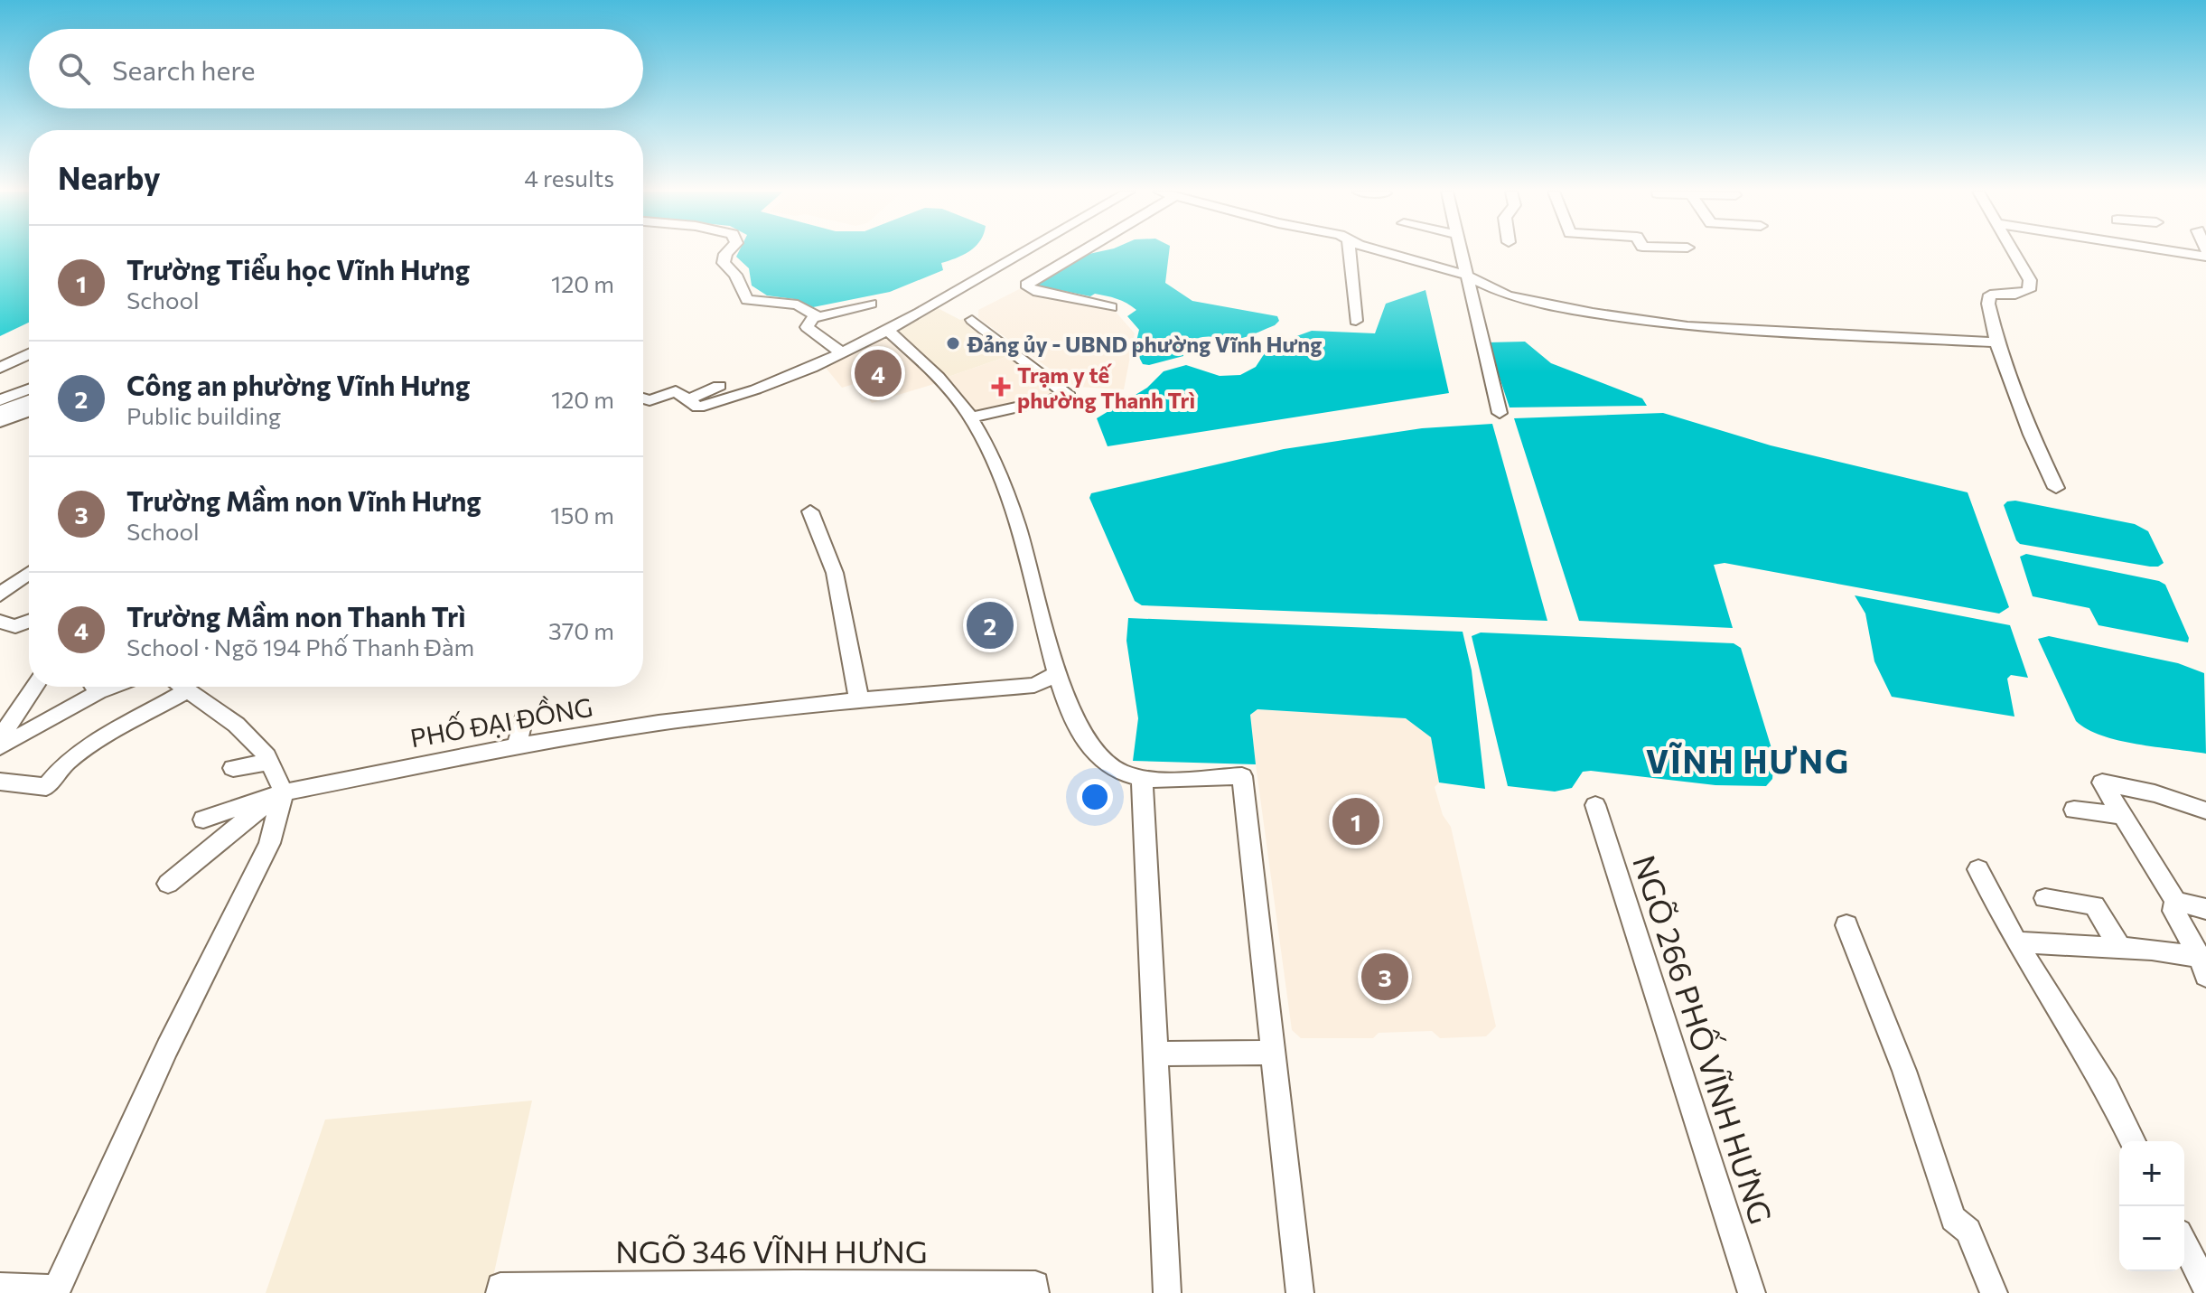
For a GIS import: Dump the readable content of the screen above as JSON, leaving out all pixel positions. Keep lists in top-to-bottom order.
{
  "streets": {
    "street": ["PHỐ ĐẠI ĐỒNG", "NGÕ 266 PHỐ VĨNH HƯNG", "NGÕ 346 VĨNH HƯNG"]
  },
  "districts": ["VĨNH HƯNG"],
  "places": {
    "other": ["Đảng ủy - UBND phường Vĩnh Hưng"],
    "health": ["Trạm y tế phường Thanh Trì"]
  },
  "page": {
    "search": "Search here",
    "heading": ["Nearby", "4 results"],
    "list": [
      {
        "mark": "1",
        "name": "Trường Tiểu học Vĩnh Hưng",
        "note": "School",
        "value": "120 m"
      },
      {
        "mark": "2",
        "name": "Công an phường Vĩnh Hưng",
        "note": "Public building",
        "value": "120 m"
      },
      {
        "mark": "3",
        "name": "Trường Mầm non Vĩnh Hưng",
        "note": "School",
        "value": "150 m"
      },
      {
        "mark": "4",
        "name": "Trường Mầm non Thanh Trì",
        "note": "School · Ngõ 194 Phố Thanh Đàm",
        "value": "370 m"
      }
    ],
    "pins": [
      "4",
      "2",
      "1",
      "3"
    ],
    "map_buttons": ["+", "−"]
  }
}
